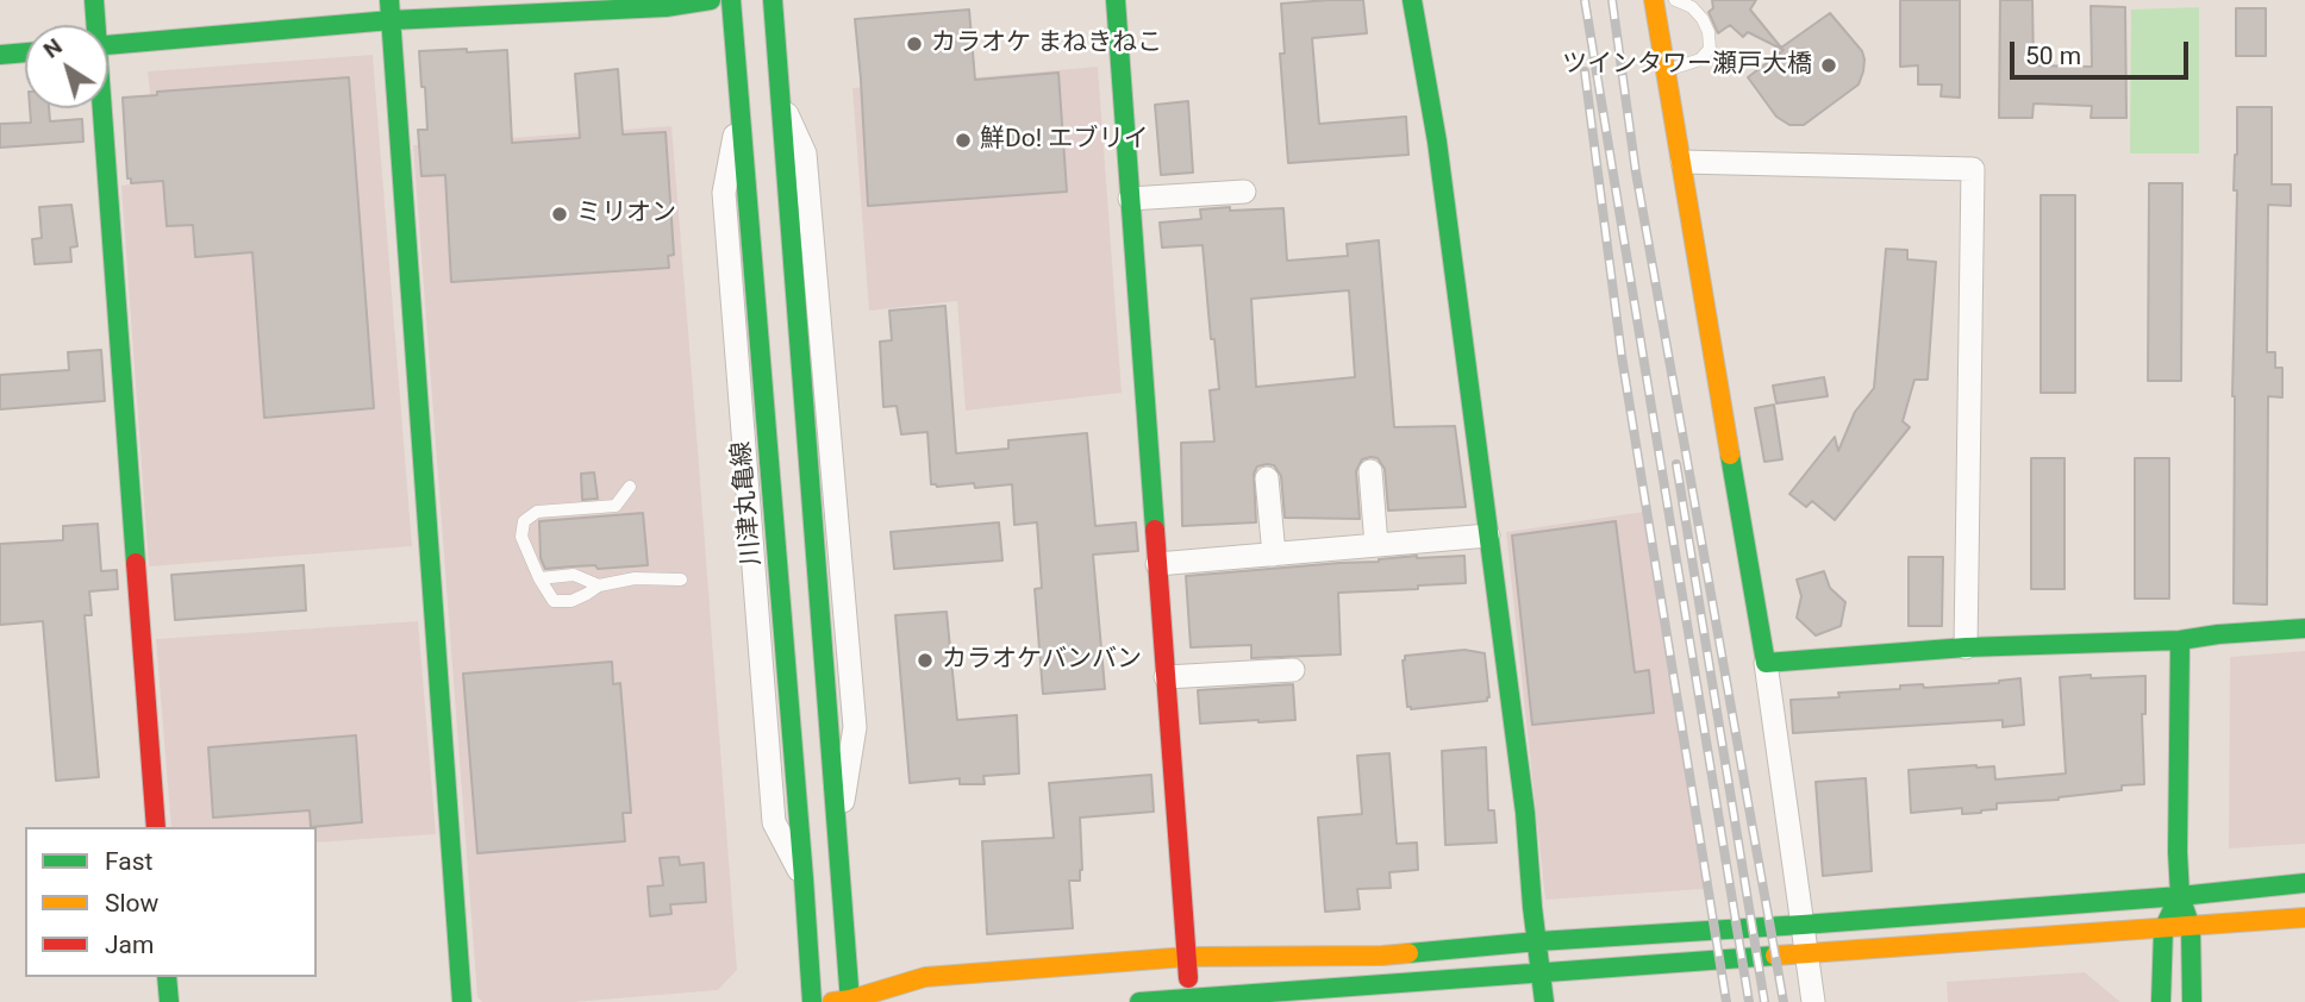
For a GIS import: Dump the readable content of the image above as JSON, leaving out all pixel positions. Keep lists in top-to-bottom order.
{
  "places": [
    "カラオケ まねきねこ",
    "ツインタワー瀬戸大橋",
    "鮮Do! エブリイ",
    "ミリオン",
    "カラオケバンバン"
  ],
  "legend": ["Fast", "Slow", "Jam"],
  "scale_bar": "50 m",
  "north": "top left"
}
